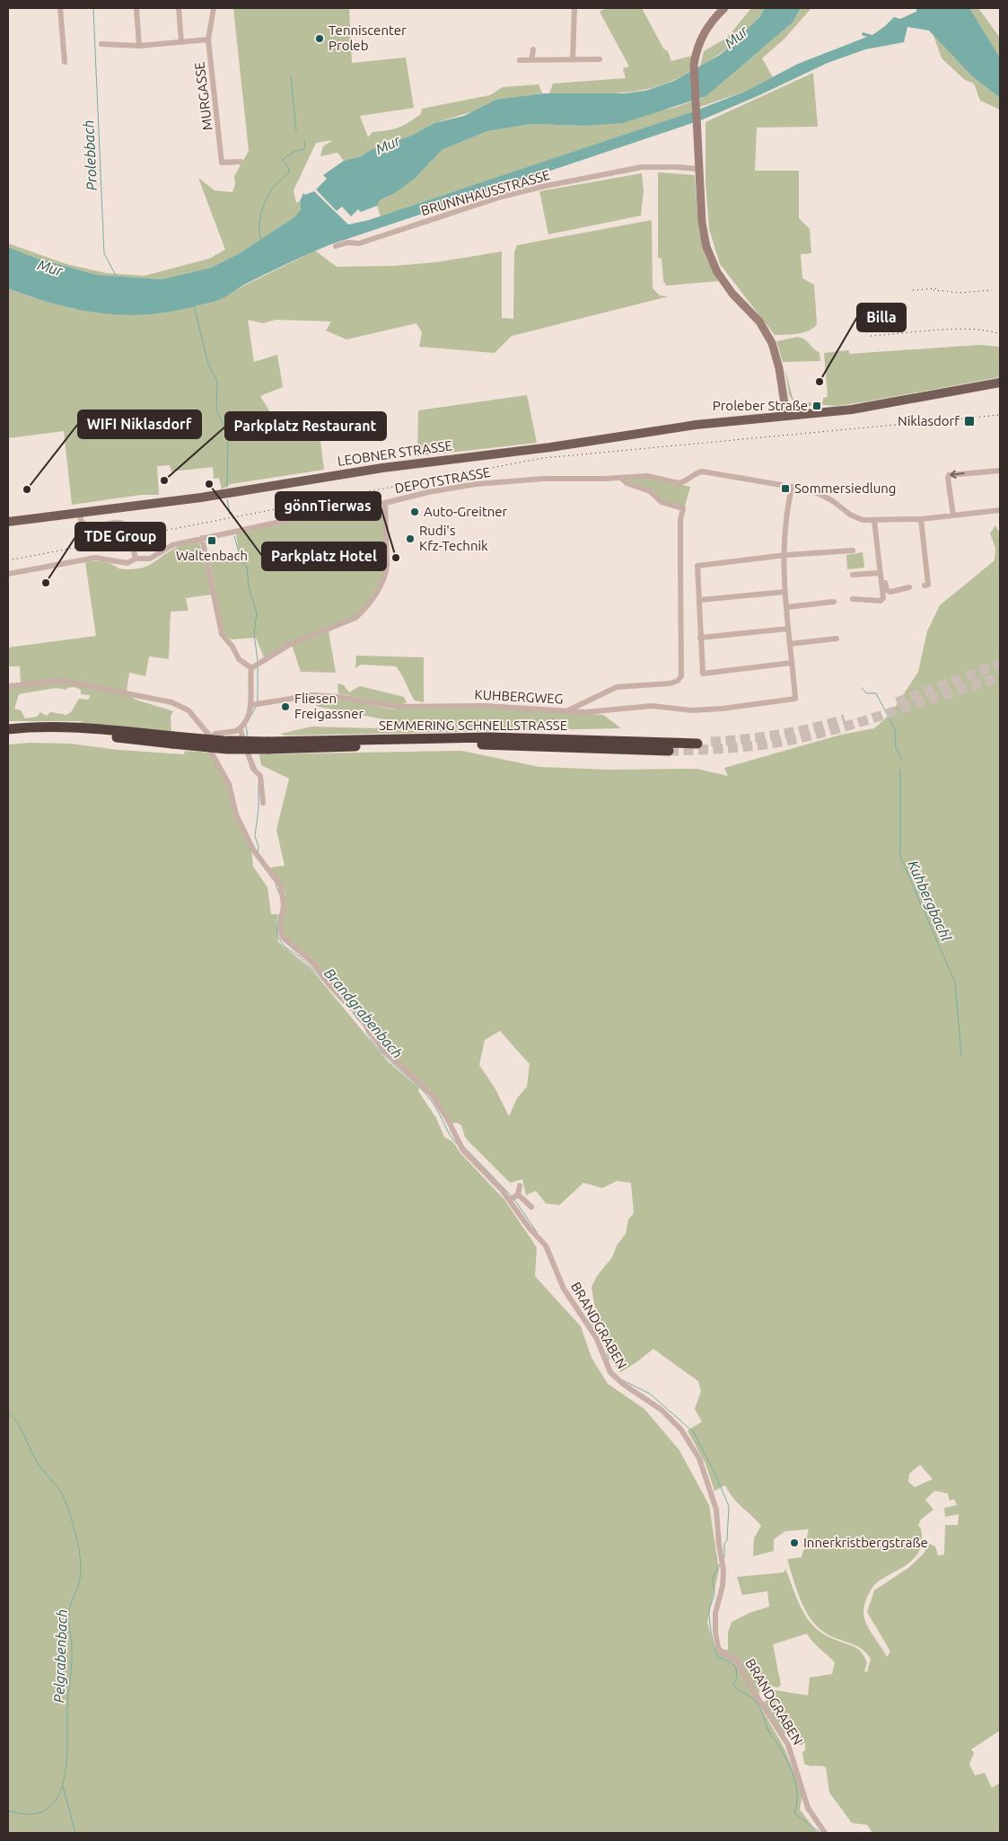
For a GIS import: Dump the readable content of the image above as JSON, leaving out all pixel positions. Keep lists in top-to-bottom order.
{
  "streets": {
    "highway": ["SEMMERING SCHNELLSTRASSE"],
    "main road": ["LEOBNER STRASSE"],
    "street": [
      "MURGASSE",
      "BRUNNHAUSSTRASSE",
      "DEPOTSTRASSE",
      "KUHBERGWEG",
      "BRANDGRABEN"
    ]
  },
  "water": [
    "Mur",
    "Prolebbach",
    "Kuhbergbachl",
    "Brandgrabenbach",
    "Pelgrabenbach"
  ],
  "places": {
    "other": [
      "Tenniscenter Proleb",
      "Billa",
      "Parkplatz Restaurant",
      "Parkplatz Hotel",
      "WIFI Niklasdorf",
      "Auto-Greitner",
      "Rudi's Kfz-Technik",
      "gönnTierwas",
      "TDE Group",
      "Fliesen Freigassner",
      "Innerkristbergstraße"
    ],
    "transit": [
      "Proleber Straße",
      "Niklasdorf",
      "Sommersiedlung",
      "Waltenbach"
    ]
  }
}
